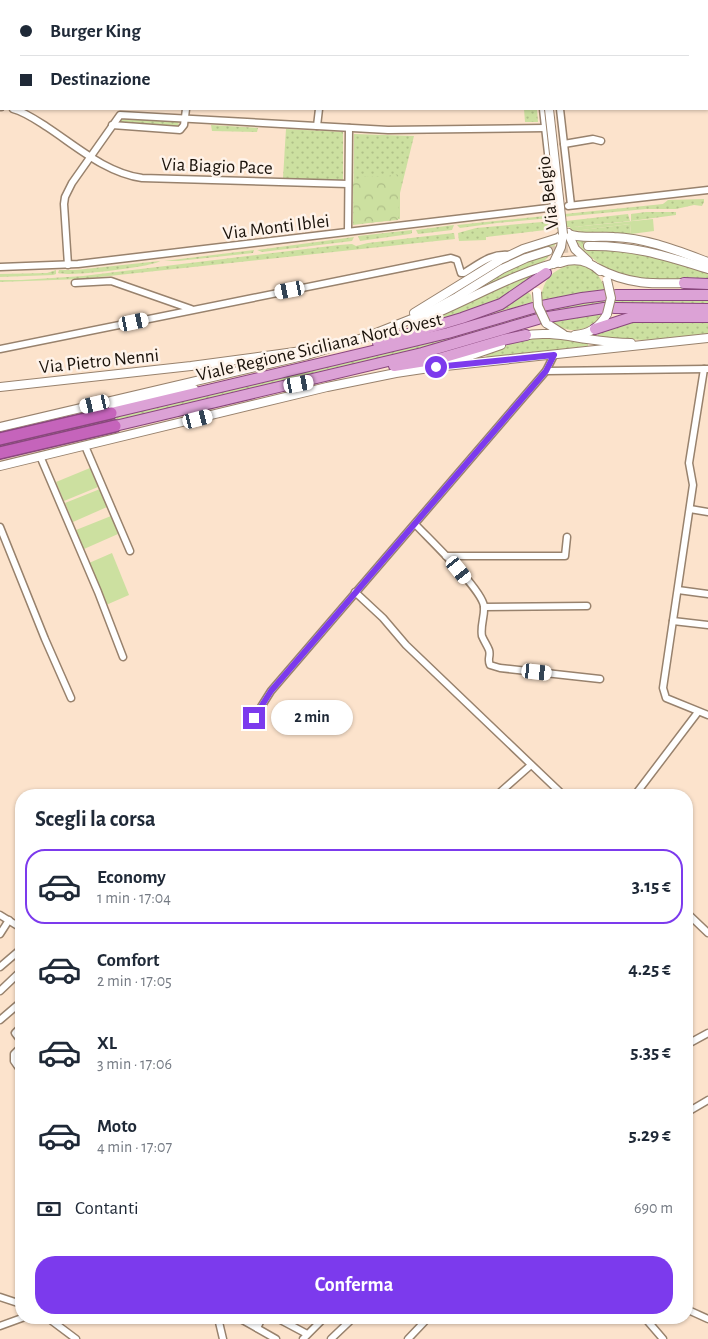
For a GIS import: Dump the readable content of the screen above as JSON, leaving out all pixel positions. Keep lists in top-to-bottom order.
{
  "streets": {
    "main road": ["Viale Regione Siciliana Nord Ovest"],
    "street": [
      "Via Biagio Pace",
      "Via Belgio",
      "Via Monti Iblei",
      "Via Pietro Nenni"
    ]
  },
  "crossings": [
    ["Via Belgio", "Via Monti Iblei"],
    ["Via Belgio", "Viale Regione Siciliana Nord Ovest"],
    ["Viale Regione Siciliana Nord Ovest", "Via Pietro Nenni"]
  ],
  "page": {
    "banner": ["Burger King", "Destinazione"],
    "bubble": "2 min",
    "heading": "Scegli la corsa",
    "list": [
      {
        "name": "Economy",
        "note": "1 min · 17:04",
        "value": "3.15 €"
      },
      {
        "name": "Comfort",
        "note": "2 min · 17:05",
        "value": "4.25 €"
      },
      {
        "name": "XL",
        "note": "3 min · 17:06",
        "value": "5.35 €"
      },
      {
        "name": "Moto",
        "note": "4 min · 17:07",
        "value": "5.29 €"
      }
    ],
    "pay": ["Contanti", "690 m"],
    "buttons": "Conferma"
  }
}
